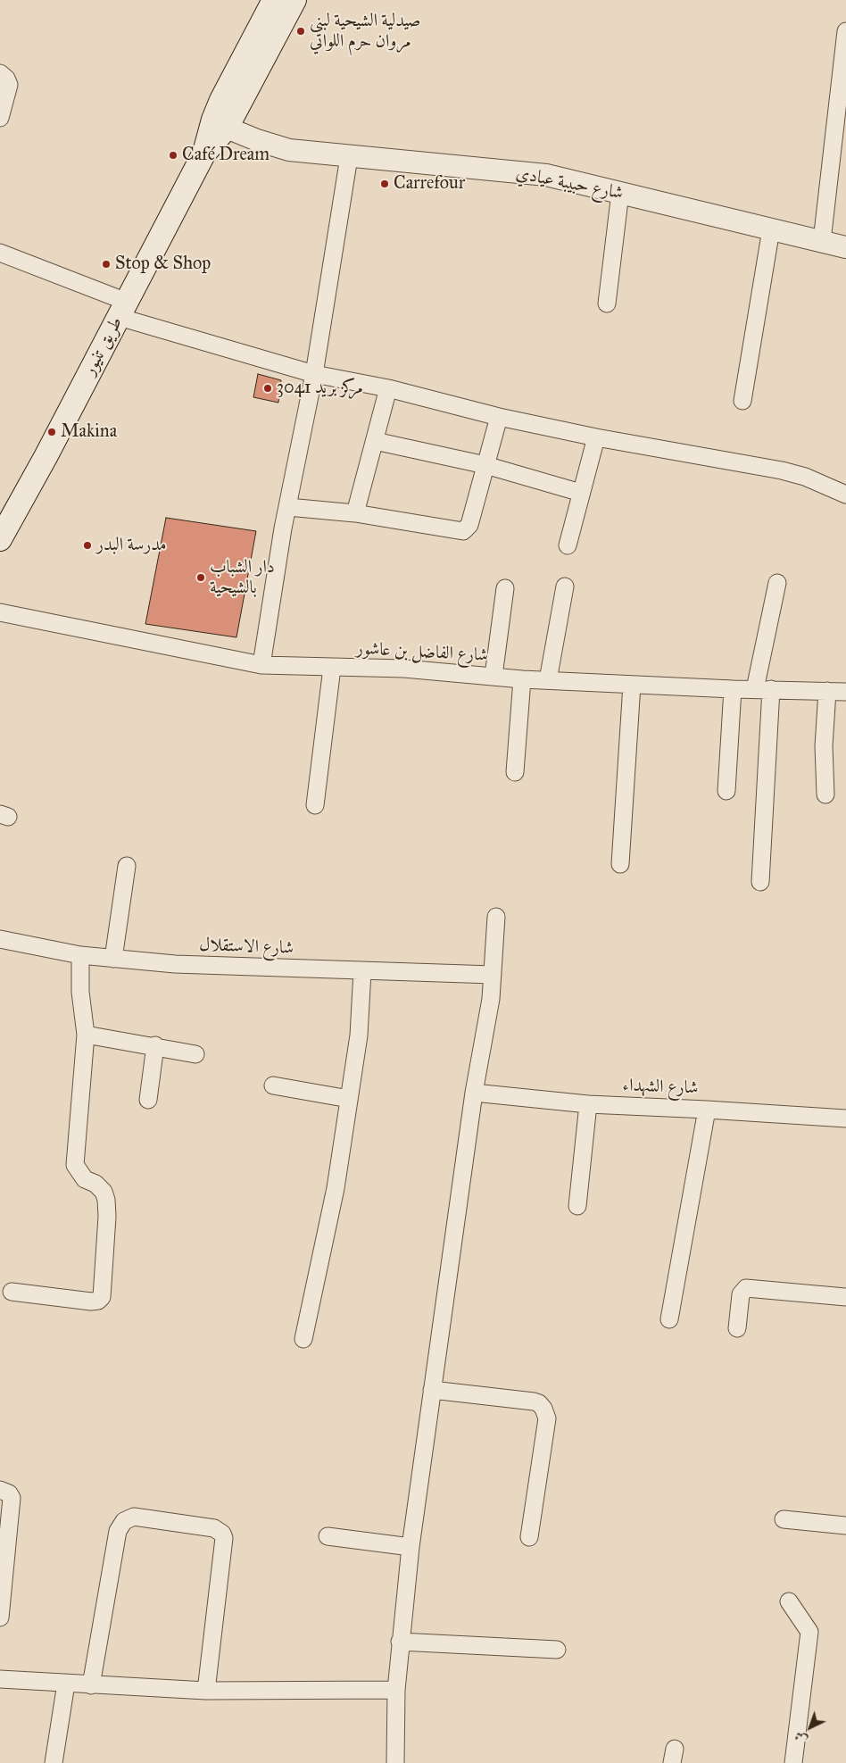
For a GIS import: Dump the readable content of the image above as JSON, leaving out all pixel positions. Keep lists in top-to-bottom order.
{
  "streets": {
    "main road": ["طريق تنيور"],
    "street": [
      "شارع حبيبة عيادي",
      "شارع الفاضل بن عاشور",
      "شارع الاستقلال",
      "شارع الشهداء"
    ]
  },
  "crossings": [
    ["شارع حبيبة عيادي", "طريق تنيور"]
  ],
  "places": [
    "صيدلية الشيحية لبنى مروان حرم اللواتي",
    "Café Dream",
    "Carrefour",
    "Stop & Shop",
    "مركز بريد 3041",
    "Makina",
    "مدرسة البدر",
    "دار الشباب بالشيحية"
  ],
  "north": "bottom left"
}
